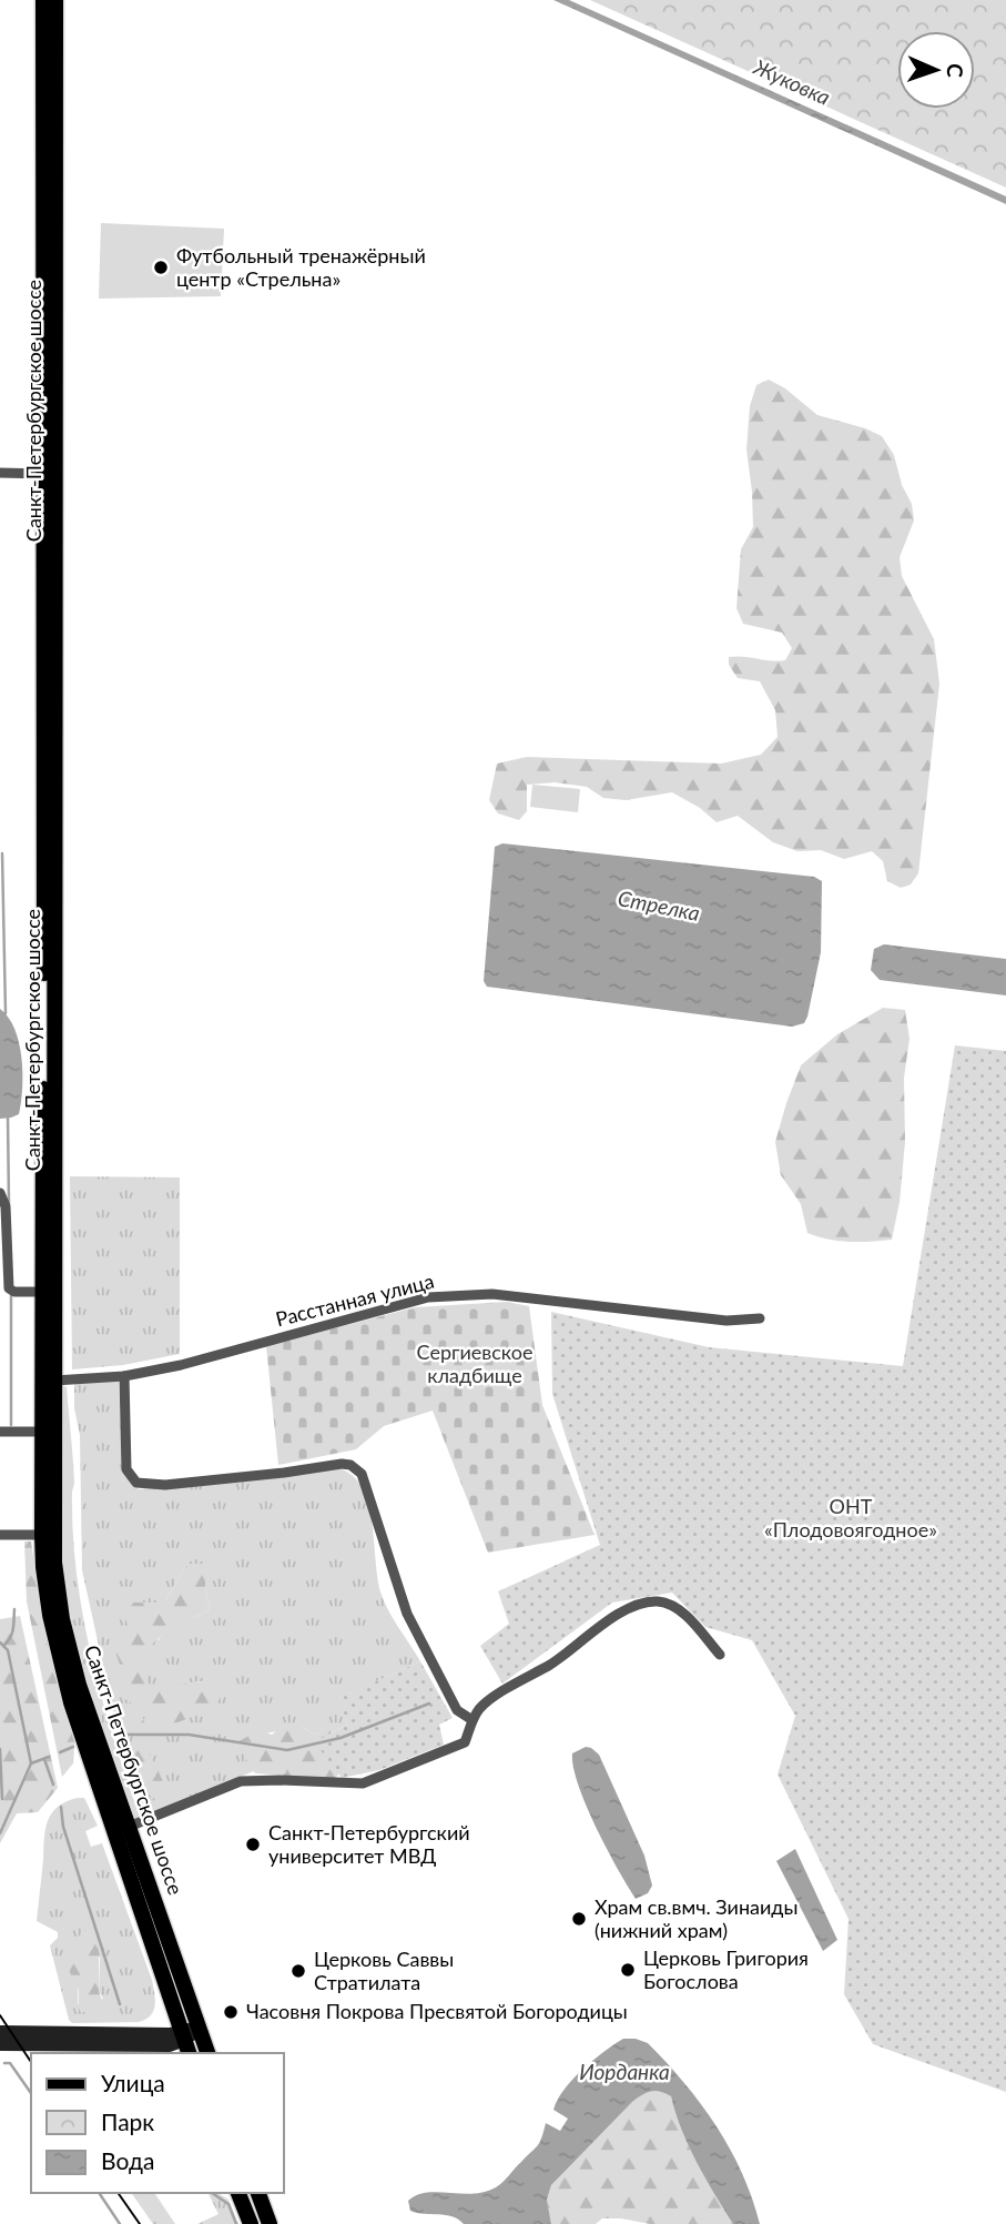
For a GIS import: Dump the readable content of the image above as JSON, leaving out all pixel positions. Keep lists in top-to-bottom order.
{
  "streets": {
    "main road": ["Санкт-Петербургское шоссе"],
    "street": ["Расстанная улица"]
  },
  "crossings": [
    ["Санкт-Петербургское шоссе", "Расстанная улица"]
  ],
  "water": ["Жуковка", "Стрелка", "Иорданка"],
  "parks": ["Сергиевское кладбище", "ОНТ «Плодовоягодное»"],
  "places": [
    "Футбольный тренажёрный центр «Стрельна»",
    "Санкт-Петербургский университет МВД",
    "Храм св.вмч. Зинаиды (нижний храм)",
    "Церковь Григория Богослова",
    "Церковь Саввы Стратилата",
    "Часовня Покрова Пресвятой Богородицы"
  ],
  "legend": ["Улица", "Парк", "Вода"],
  "north": "right"
}
